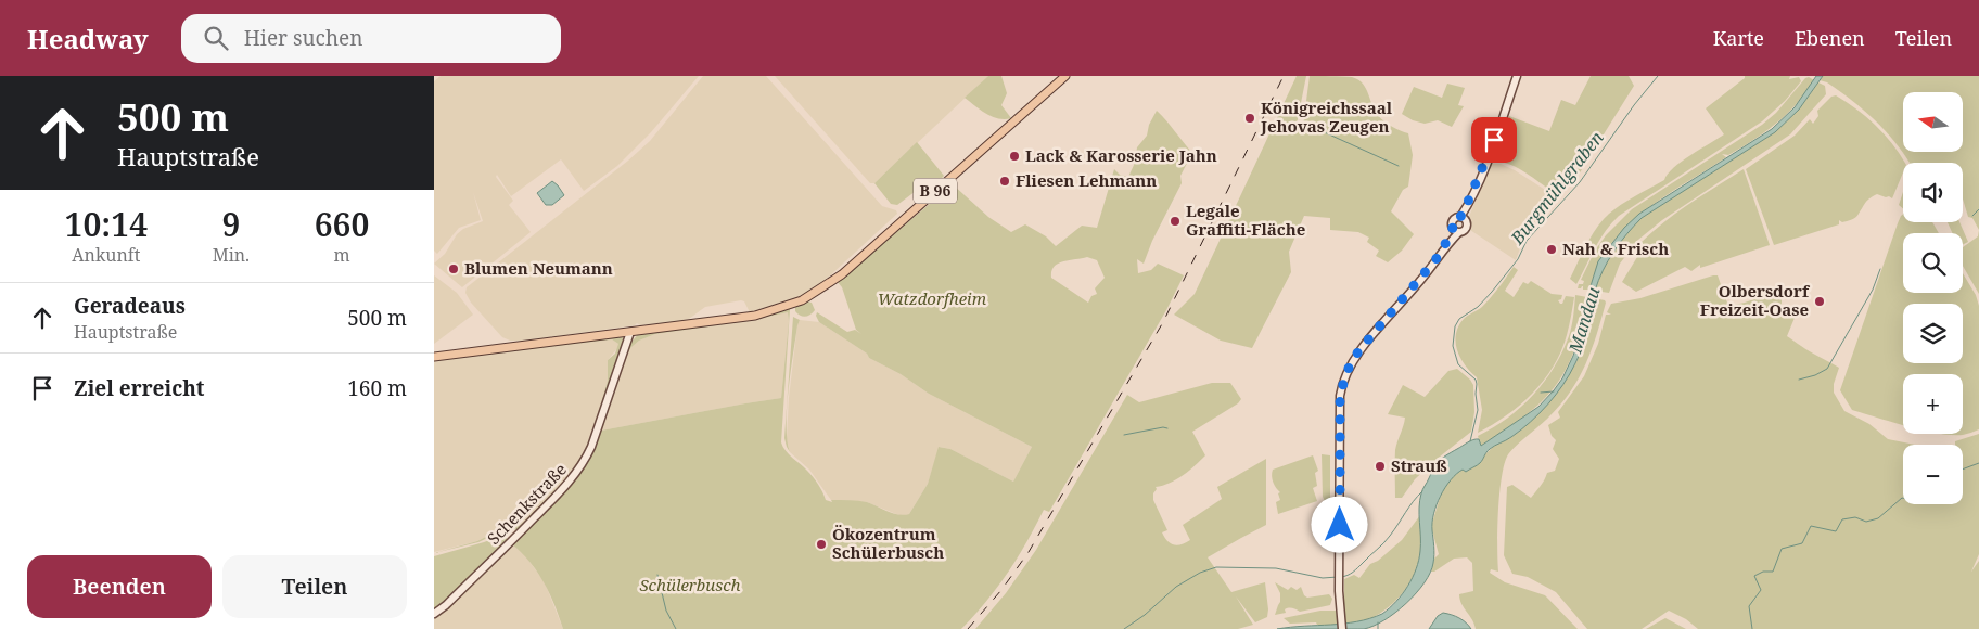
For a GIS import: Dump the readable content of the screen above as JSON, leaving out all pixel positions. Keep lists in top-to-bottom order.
{
  "streets": {
    "main road": ["B 96", "Schenkstraße"]
  },
  "crossings": [
    ["B 96", "Schenkstraße"]
  ],
  "water": ["Burgmühlgraben", "Mandau"],
  "parks": ["Watzdorfheim", "Schülerbusch"],
  "places": [
    "Königreichssaal Jehovas Zeugen",
    "Lack & Karosserie Jahn",
    "Fliesen Lehmann",
    "Legale Graffiti-Fläche",
    "Nah & Frisch",
    "Blumen Neumann",
    "Olbersdorf Freizeit-Oase",
    "Strauß",
    "Ökozentrum Schülerbusch"
  ],
  "north": "left",
  "page": {
    "header": "Headway",
    "search": "Hier suchen",
    "nav": ["Karte", "Ebenen", "Teilen"],
    "turn": ["500 m", "Hauptstraße"],
    "map_buttons": ["+", "−"],
    "eta": [
      "10:14",
      "Ankunft",
      "9",
      "Min.",
      "660",
      "m"
    ],
    "list": [
      {
        "name": "Geradeaus",
        "note": "Hauptstraße",
        "value": "500 m"
      },
      {
        "name": "Ziel erreicht",
        "value": "160 m"
      }
    ],
    "buttons": ["Beenden", "Teilen"]
  }
}
